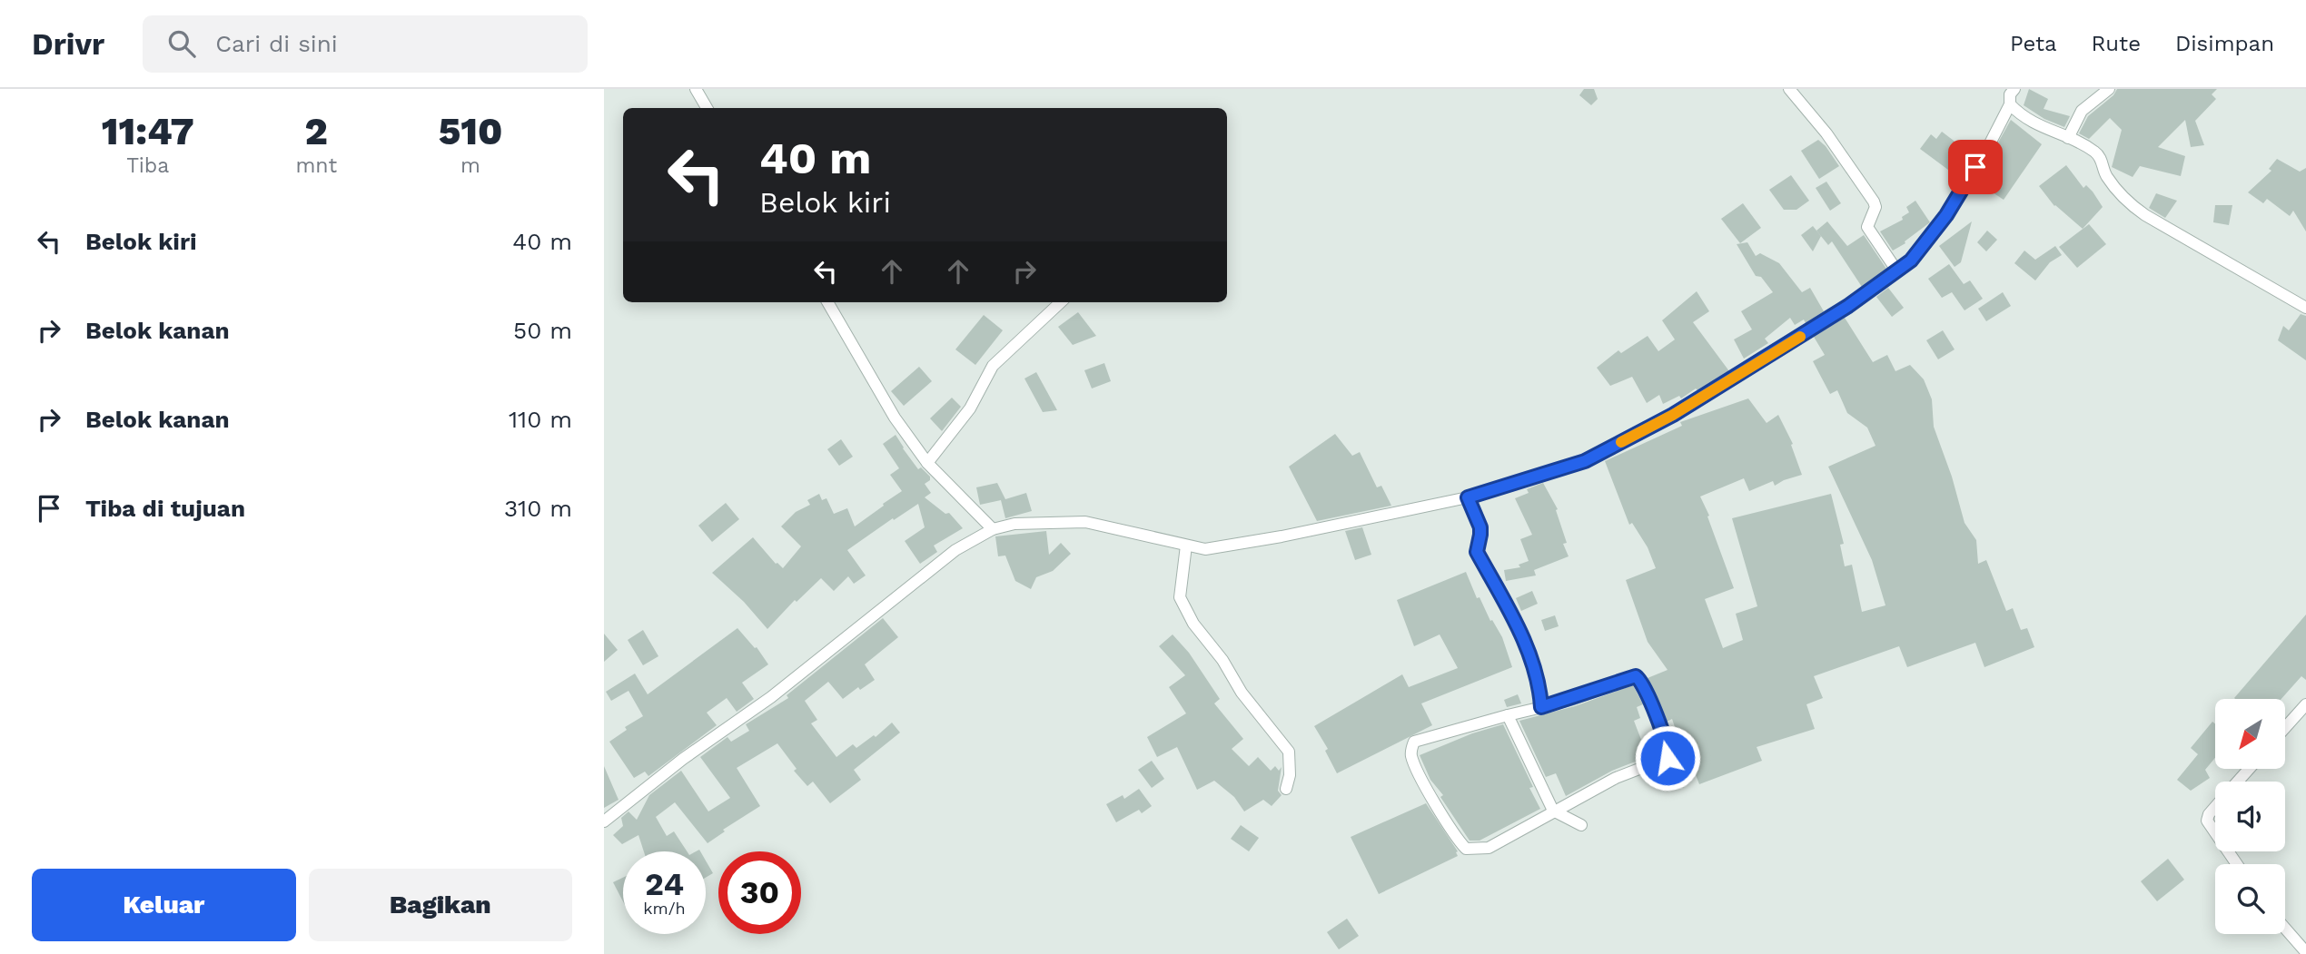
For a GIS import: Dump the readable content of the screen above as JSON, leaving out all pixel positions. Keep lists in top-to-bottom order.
{
  "north": "bottom left",
  "page": {
    "header": "Drivr",
    "search": "Cari di sini",
    "nav": ["Peta", "Rute", "Disimpan"],
    "eta": [
      "11:47",
      "Tiba",
      "2",
      "mnt",
      "510",
      "m"
    ],
    "turn": ["40 m", "Belok kiri"],
    "list": [
      {
        "name": "Belok kiri",
        "value": "40 m"
      },
      {
        "name": "Belok kanan",
        "value": "50 m"
      },
      {
        "name": "Belok kanan",
        "value": "110 m"
      },
      {
        "name": "Tiba di tujuan",
        "value": "310 m"
      }
    ],
    "speed": "24 km/h",
    "limit": "30",
    "buttons": ["Keluar", "Bagikan"]
  }
}
